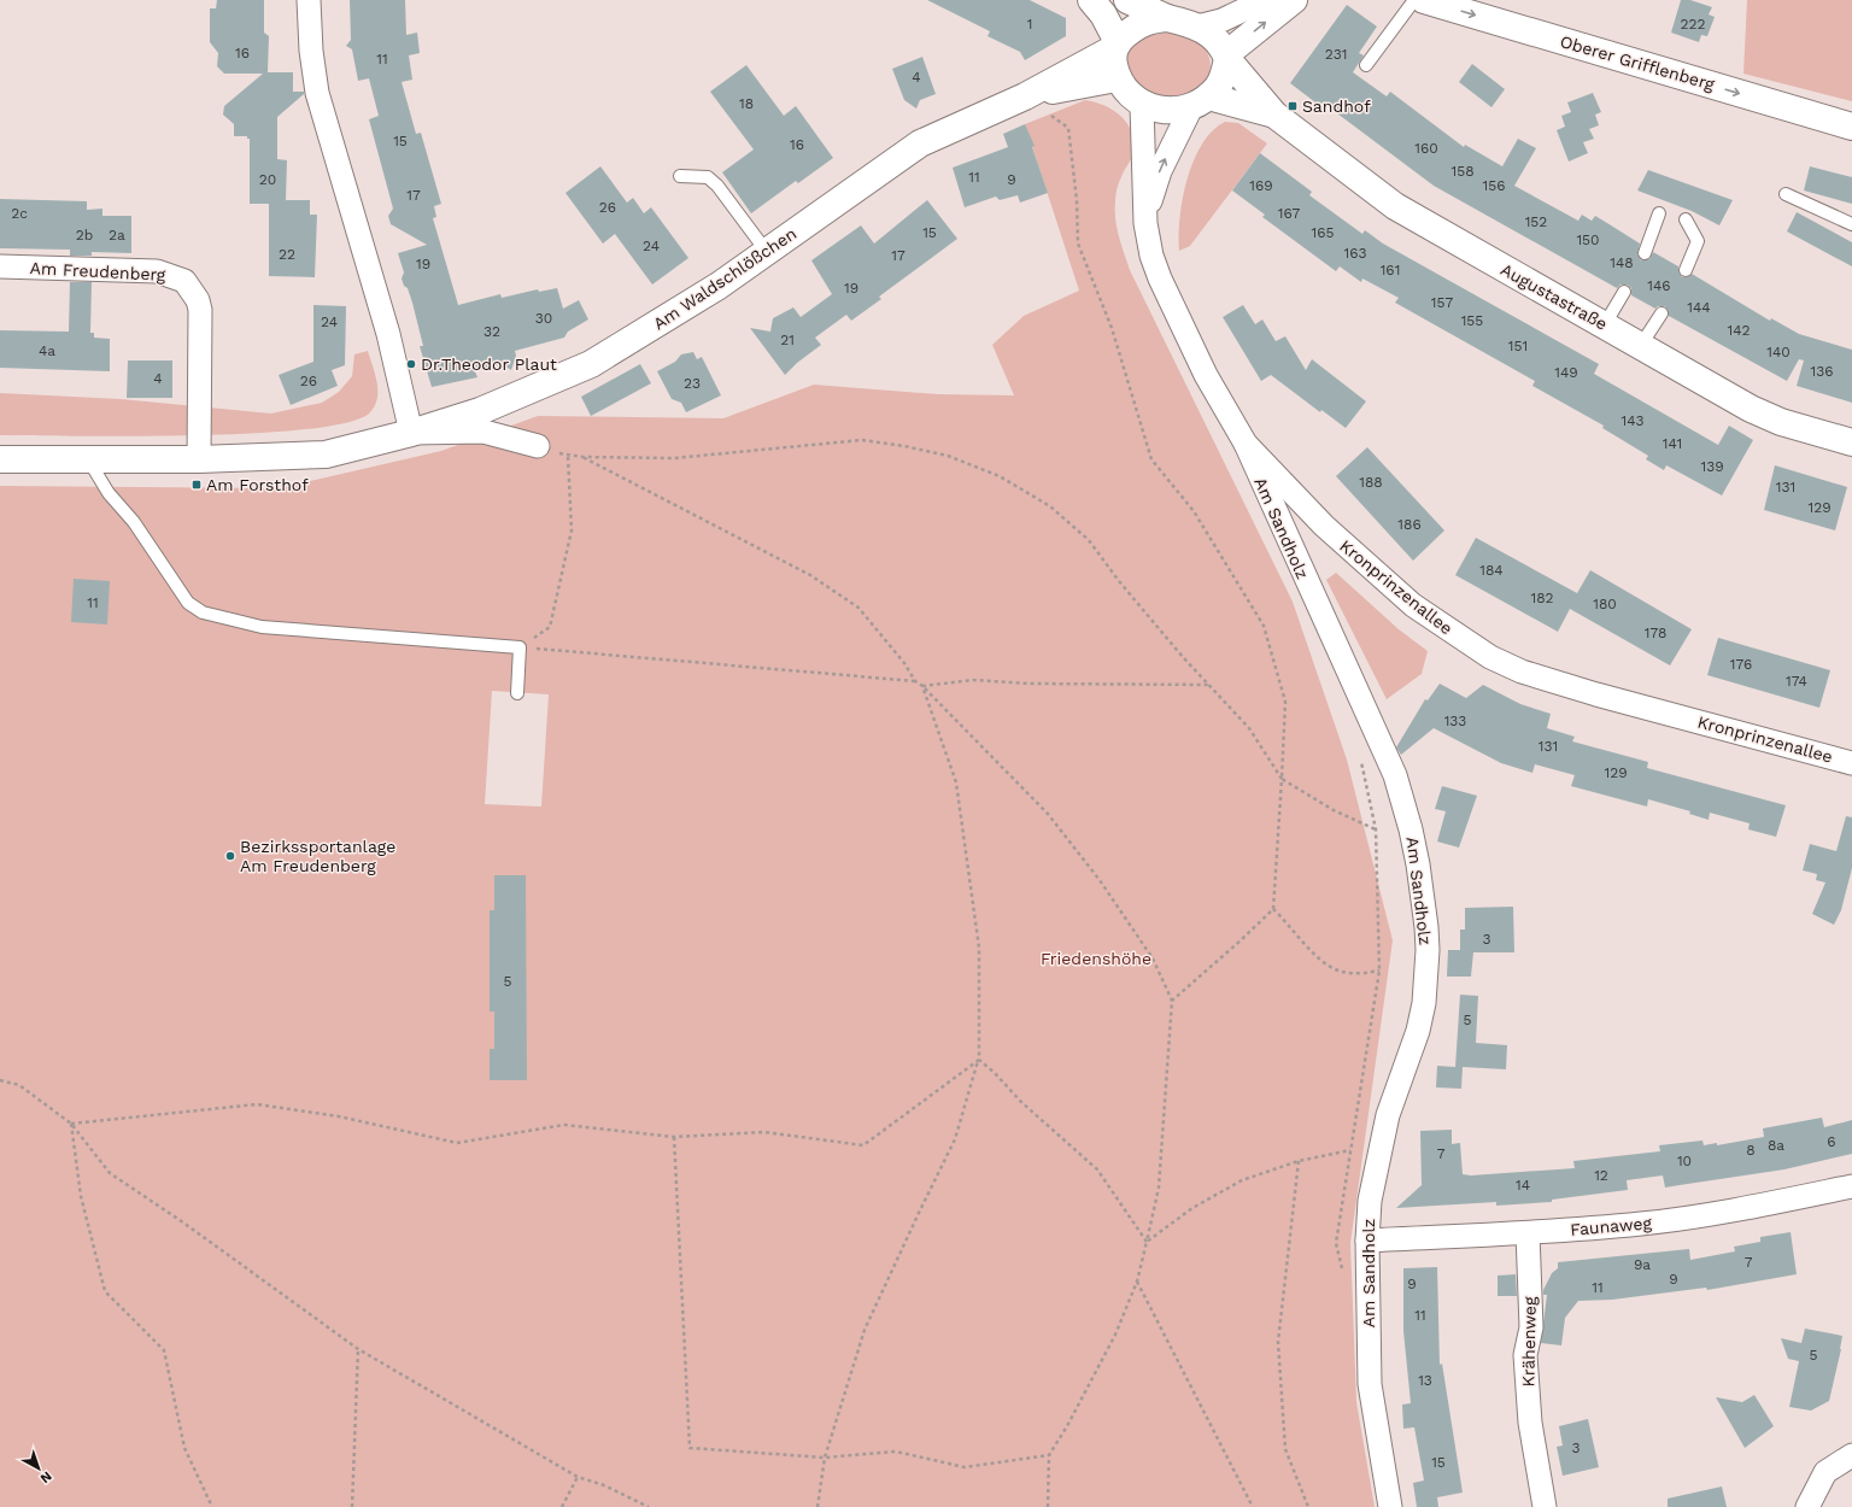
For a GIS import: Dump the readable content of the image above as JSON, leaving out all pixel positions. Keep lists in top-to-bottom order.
{
  "streets": {
    "street": [
      "Oberer Grifflenberg",
      "Am Freudenberg",
      "Am Waldschlößchen",
      "Augustastraße",
      "Am Sandholz",
      "Kronprinzenallee",
      "Faunaweg",
      "Krähenweg"
    ]
  },
  "crossings": [
    ["Am Waldschlößchen", "Augustastraße"],
    ["Am Waldschlößchen", "Kronprinzenallee"],
    ["Augustastraße", "Kronprinzenallee"],
    ["Am Sandholz", "Kronprinzenallee"],
    ["Am Sandholz", "Faunaweg"],
    ["Faunaweg", "Krähenweg"]
  ],
  "one_way": ["Oberer Grifflenberg"],
  "parks": ["Friedenshöhe"],
  "places": {
    "transit": ["Sandhof", "Am Forsthof"],
    "other": ["Dr.Theodor Plaut", "Bezirkssportanlage Am Freudenberg"]
  },
  "house_numbers": [
    "1",
    "222",
    "16",
    "231",
    "11",
    "4",
    "18",
    "15",
    "16",
    "160",
    "158",
    "11",
    "20",
    "9",
    "169",
    "156",
    "17",
    "26",
    "2c",
    "167",
    "152",
    "15",
    "165",
    "2b",
    "2a",
    "150",
    "24",
    "163",
    "22",
    "17",
    "148",
    "19",
    "161",
    "146",
    "19",
    "157",
    "144",
    "30",
    "155",
    "24",
    "142",
    "32",
    "21",
    "151",
    "4a",
    "140",
    "136",
    "149",
    "4",
    "26",
    "23",
    "143",
    "141",
    "139",
    "188",
    "131",
    "129",
    "186",
    "184",
    "182",
    "11",
    "180",
    "178",
    "176",
    "174",
    "133",
    "131",
    "129",
    "3",
    "5",
    "5",
    "6",
    "8a",
    "8",
    "7",
    "10",
    "12",
    "14",
    "7",
    "9a",
    "9",
    "9",
    "11",
    "11",
    "5",
    "13",
    "3",
    "15"
  ],
  "north": "bottom right"
}
